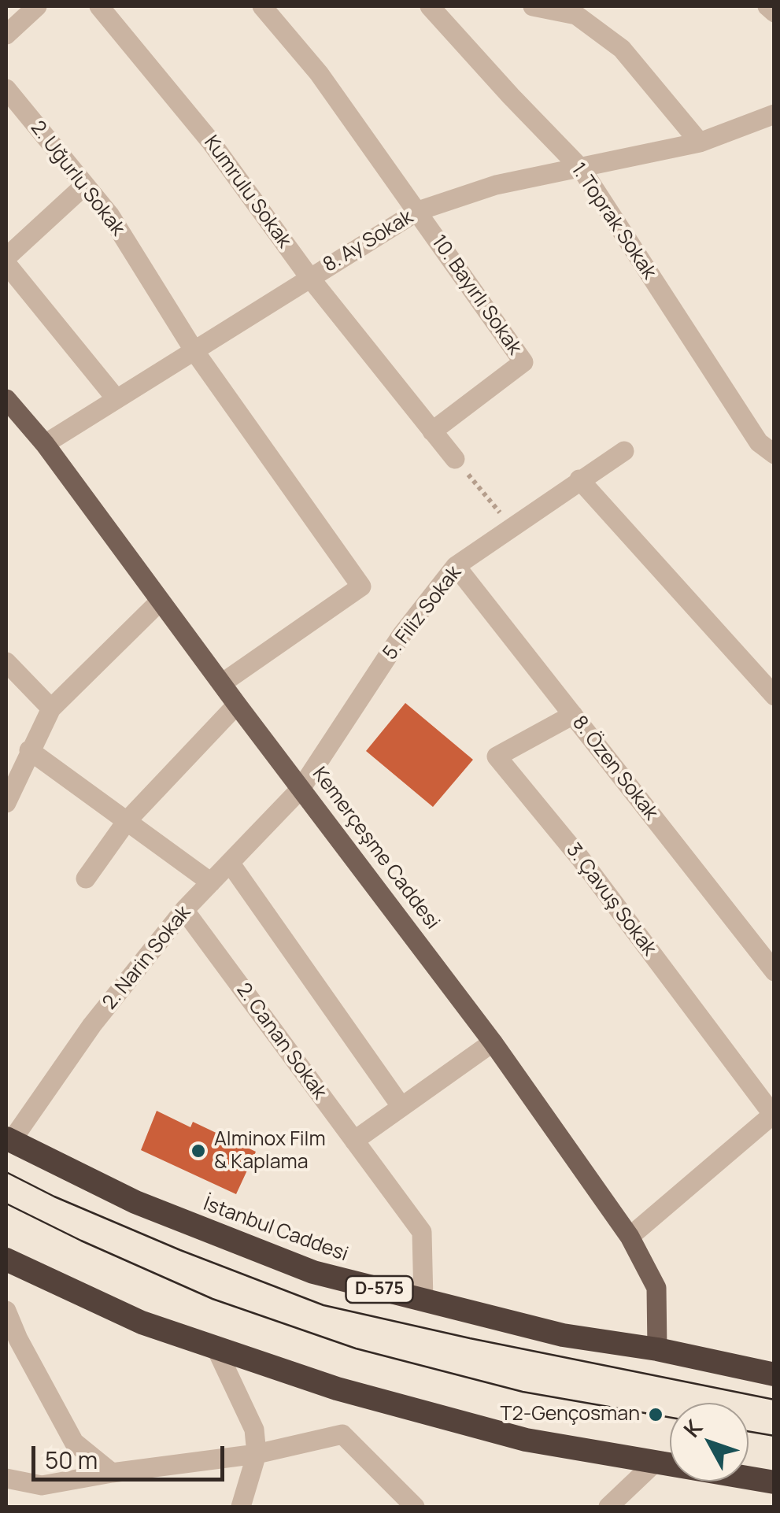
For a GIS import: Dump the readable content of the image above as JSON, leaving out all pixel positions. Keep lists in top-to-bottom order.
{
  "streets": {
    "highway": ["İstanbul Caddesi", "D-575"],
    "main road": ["Kemerçeşme Caddesi"],
    "street": [
      "2. Uğurlu Sokak",
      "Kumrulu Sokak",
      "1. Toprak Sokak",
      "8. Ay Sokak",
      "10. Bayırlı Sokak",
      "5. Filiz Sokak",
      "8. Özen Sokak",
      "3. Çavuş Sokak",
      "2. Narin Sokak",
      "2. Canan Sokak"
    ]
  },
  "crossings": [
    ["2. Uğurlu Sokak", "8. Ay Sokak"],
    ["2. Uğurlu Sokak", "Kemerçeşme Caddesi"],
    ["Kumrulu Sokak", "8. Ay Sokak"],
    ["Kumrulu Sokak", "10. Bayırlı Sokak"],
    ["1. Toprak Sokak", "8. Ay Sokak"],
    ["8. Ay Sokak", "10. Bayırlı Sokak"],
    ["8. Ay Sokak", "Kemerçeşme Caddesi"],
    ["5. Filiz Sokak", "8. Özen Sokak"],
    ["5. Filiz Sokak", "Kemerçeşme Caddesi"],
    ["5. Filiz Sokak", "2. Narin Sokak"],
    ["8. Özen Sokak", "3. Çavuş Sokak"],
    ["Kemerçeşme Caddesi", "2. Narin Sokak"],
    ["Kemerçeşme Caddesi", "İstanbul Caddesi"],
    ["2. Narin Sokak", "2. Canan Sokak"],
    ["2. Narin Sokak", "İstanbul Caddesi"],
    ["2. Canan Sokak", "İstanbul Caddesi"]
  ],
  "places": ["Alminox Film & Kaplama", "T2-Gençosman"],
  "scale_bar": "50 m",
  "north": "top left"
}
